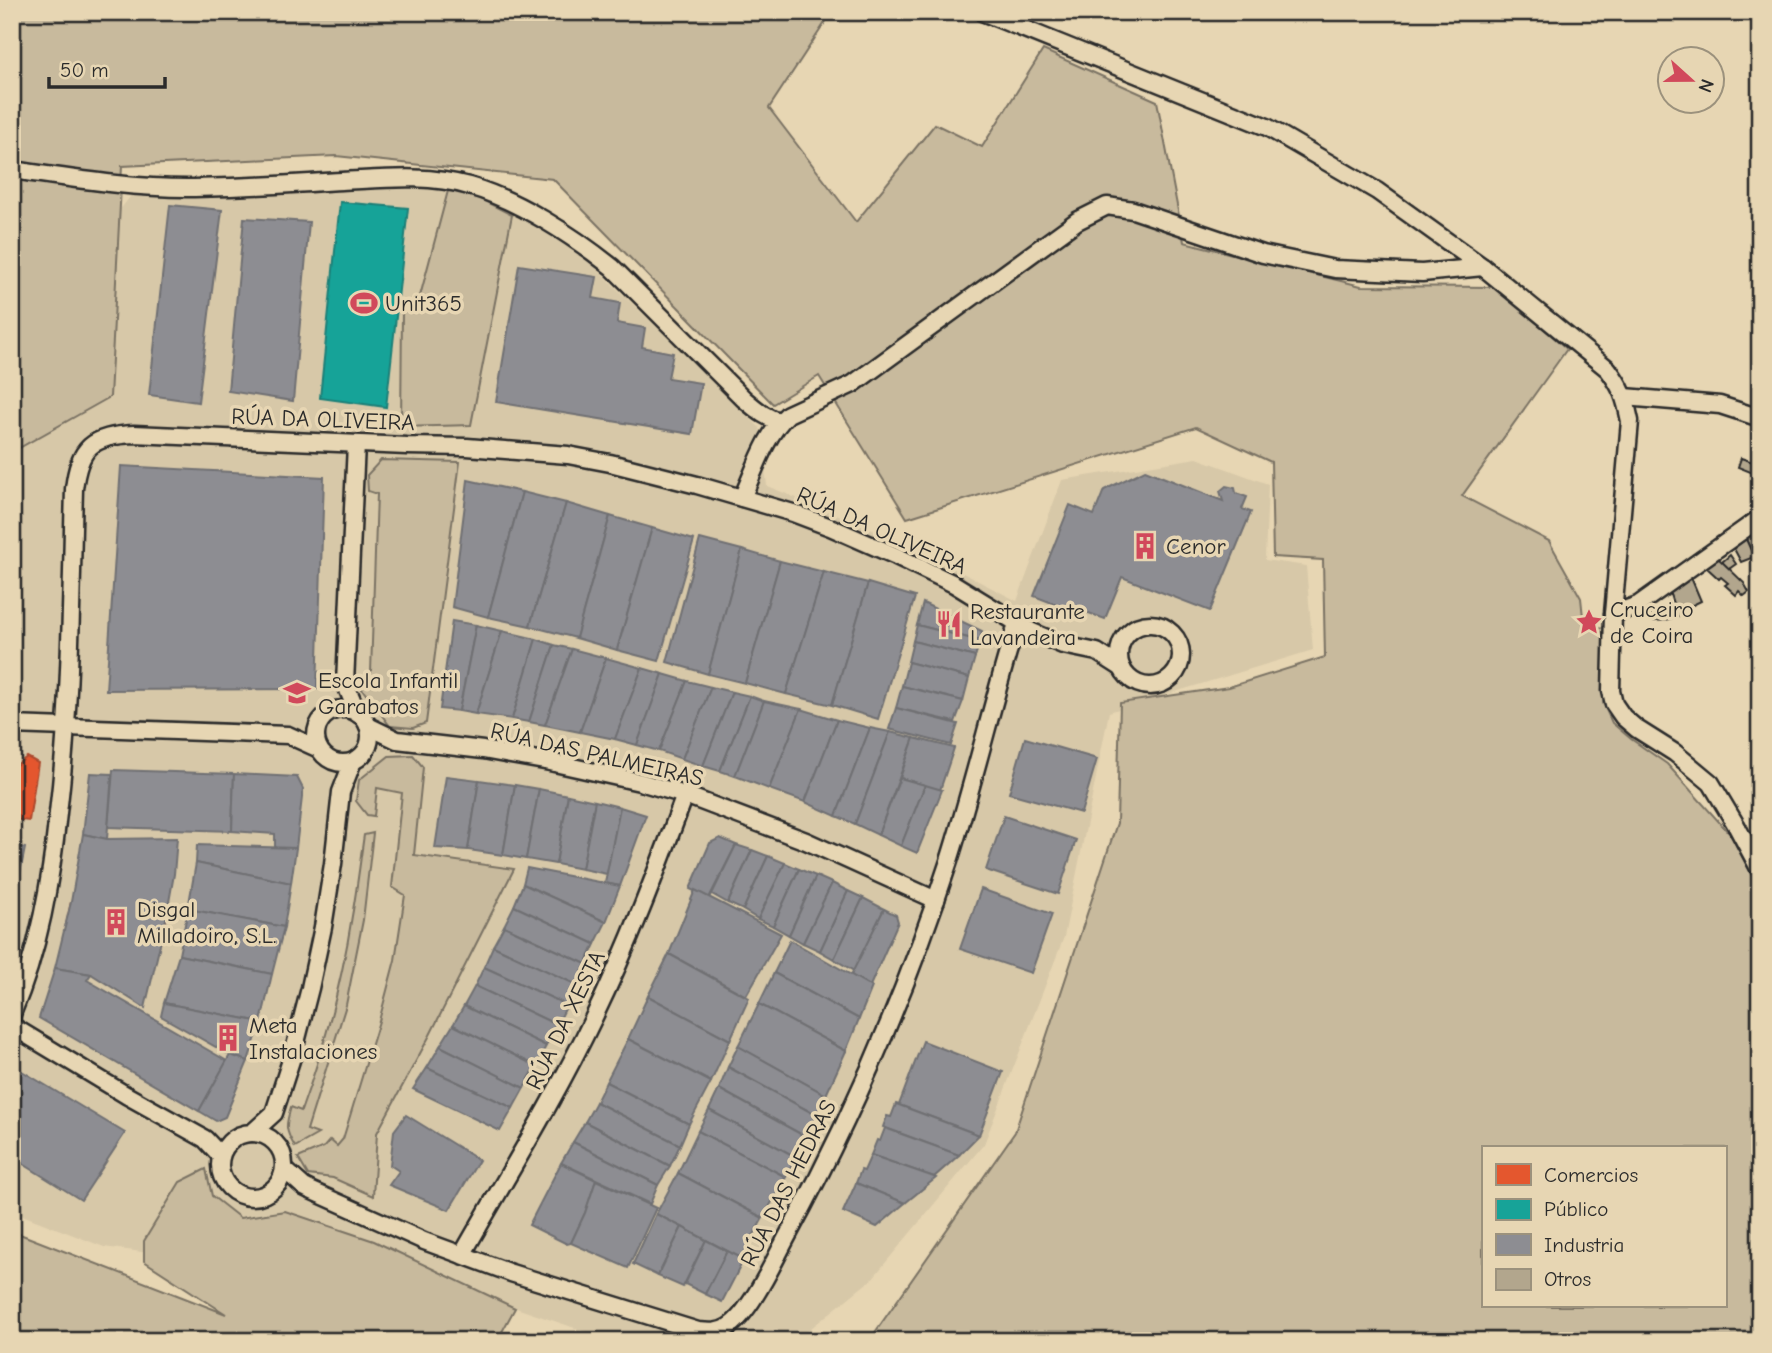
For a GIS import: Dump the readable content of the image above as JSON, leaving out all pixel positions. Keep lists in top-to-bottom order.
{
  "streets": {
    "street": [
      "RÚA DA OLIVEIRA",
      "RÚA DAS PALMEIRAS",
      "RÚA DA XESTA",
      "RÚA DAS HEDRAS"
    ]
  },
  "crossings": [
    ["RÚA DA OLIVEIRA", "RÚA DAS HEDRAS"],
    ["RÚA DAS PALMEIRAS", "RÚA DA XESTA"],
    ["RÚA DAS PALMEIRAS", "RÚA DAS HEDRAS"],
    ["RÚA DA XESTA", "RÚA DAS HEDRAS"]
  ],
  "places": {
    "sports": ["Unit365"],
    "building": ["Cenor", "Disgal Milladoiro, S.L.", "Meta Instalaciones"],
    "place": ["Cruceiro de Coira"],
    "restaurant": ["Restaurante Lavandeira"],
    "school or university": ["Escola Infantil Garabatos"]
  },
  "legend": [
    "Comercios",
    "Público",
    "Industria",
    "Otros"
  ],
  "scale_bar": "50 m",
  "north": "right"
}
